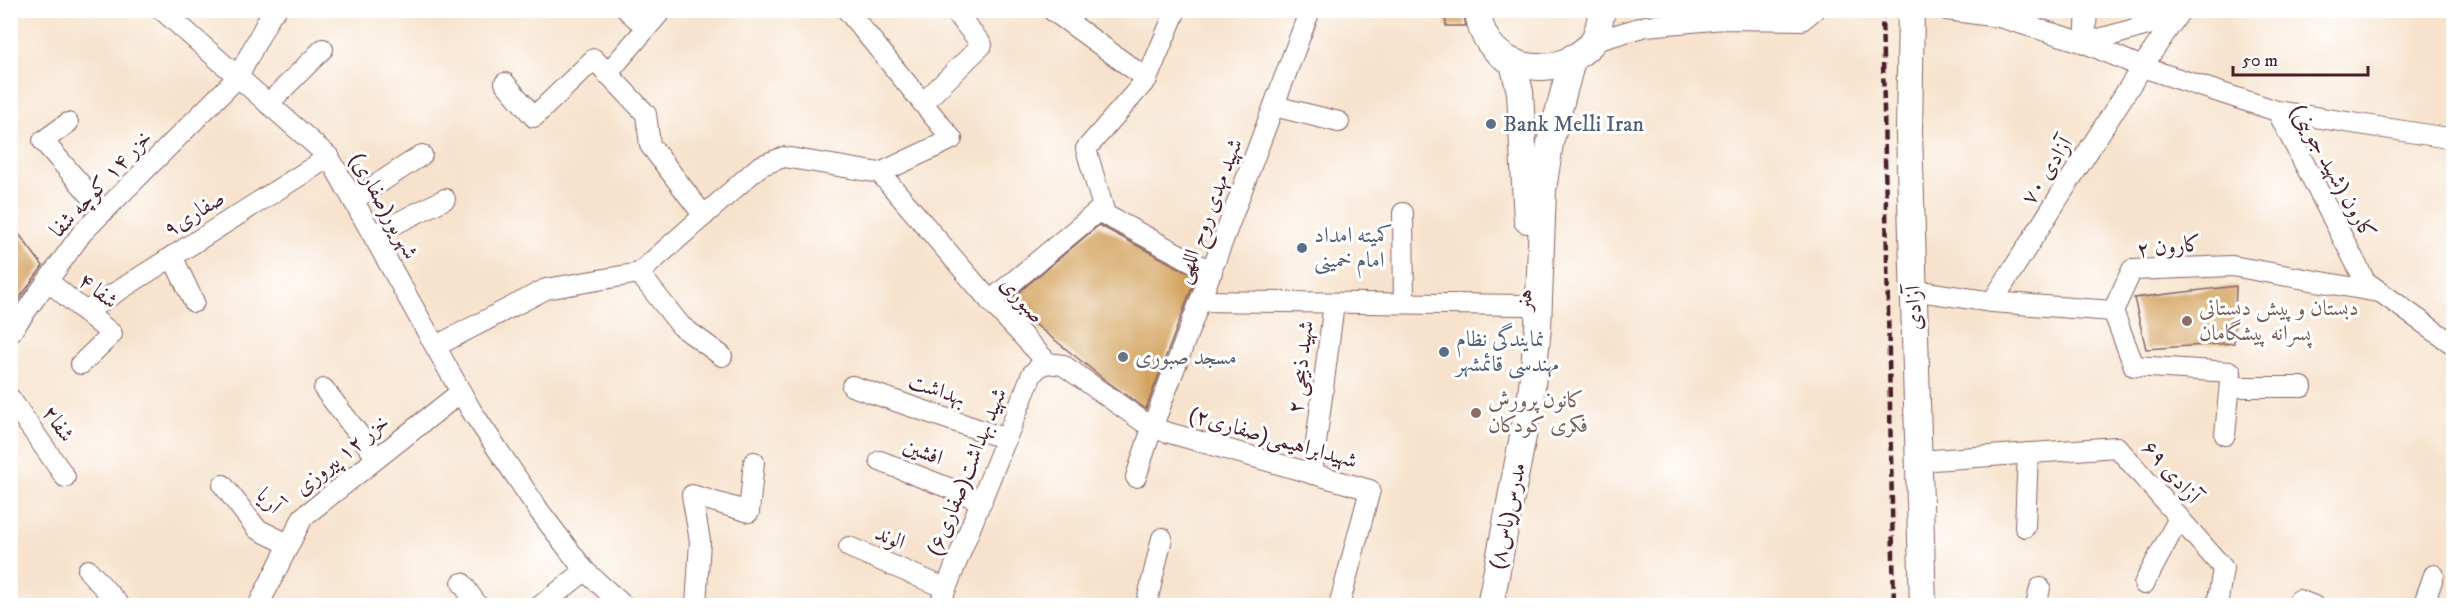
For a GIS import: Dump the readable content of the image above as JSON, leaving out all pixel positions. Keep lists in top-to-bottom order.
{
  "streets": {
    "main road": ["هنر", "آزادی", "مدرس(یاس۸)"],
    "street": [
      "آزادی ۷۰",
      "کارون (شهید جوینی)",
      "خزر ۱۴ کوچه شفا",
      "شهریور(صفاری)",
      "شهید مهدی روح اللهی",
      "صفاری۹",
      "کارون ۲",
      "شفا ۴",
      "صبوری",
      "شهید ذبیحی ۲",
      "بهداشت",
      "شفا۲",
      "شهیدابراهیمی(صفاری۲)",
      "افشین",
      "خزر ۱۲ پیروزی",
      "شهید بهداشت(صفاری۶)",
      "آزادی ۶۹",
      "آریا",
      "الوند"
    ]
  },
  "crossings": [
    ["آزادی ۷۰", "کارون (شهید جوینی)"],
    ["کارون (شهید جوینی)", "کارون ۲"],
    ["خزر ۱۴ کوچه شفا", "شهریور(صفاری)"],
    ["خزر ۱۴ کوچه شفا", "شفا ۴"],
    ["شهریور(صفاری)", "صفاری۹"],
    ["شهریور(صفاری)", "خزر ۱۲ پیروزی"],
    ["شهید مهدی روح اللهی", "صبوری"],
    ["شهید مهدی روح اللهی", "شهیدابراهیمی(صفاری۲)"],
    ["صفاری۹", "شفا ۴"],
    ["صبوری", "شهیدابراهیمی(صفاری۲)"],
    ["صبوری", "شهید بهداشت(صفاری۶)"],
    ["آزادی", "آزادی ۶۹"],
    ["شهید ذبیحی ۲", "شهیدابراهیمی(صفاری۲)"],
    ["بهداشت", "شهید بهداشت(صفاری۶)"],
    ["افشین", "شهید بهداشت(صفاری۶)"],
    ["خزر ۱۲ پیروزی", "آریا"],
    ["شهید بهداشت(صفاری۶)", "الوند"]
  ],
  "places": [
    "Bank Melli Iran",
    "کمیته امداد امام خمینی",
    "دبستان و پیش دبستانی پسرانه پیشگامان",
    "نمایندگی نظام مهندسی قائمشهر",
    "مسجد صبوری",
    "کانون پرورش فکری کودکان"
  ],
  "scale_bar": "50 m"
}
